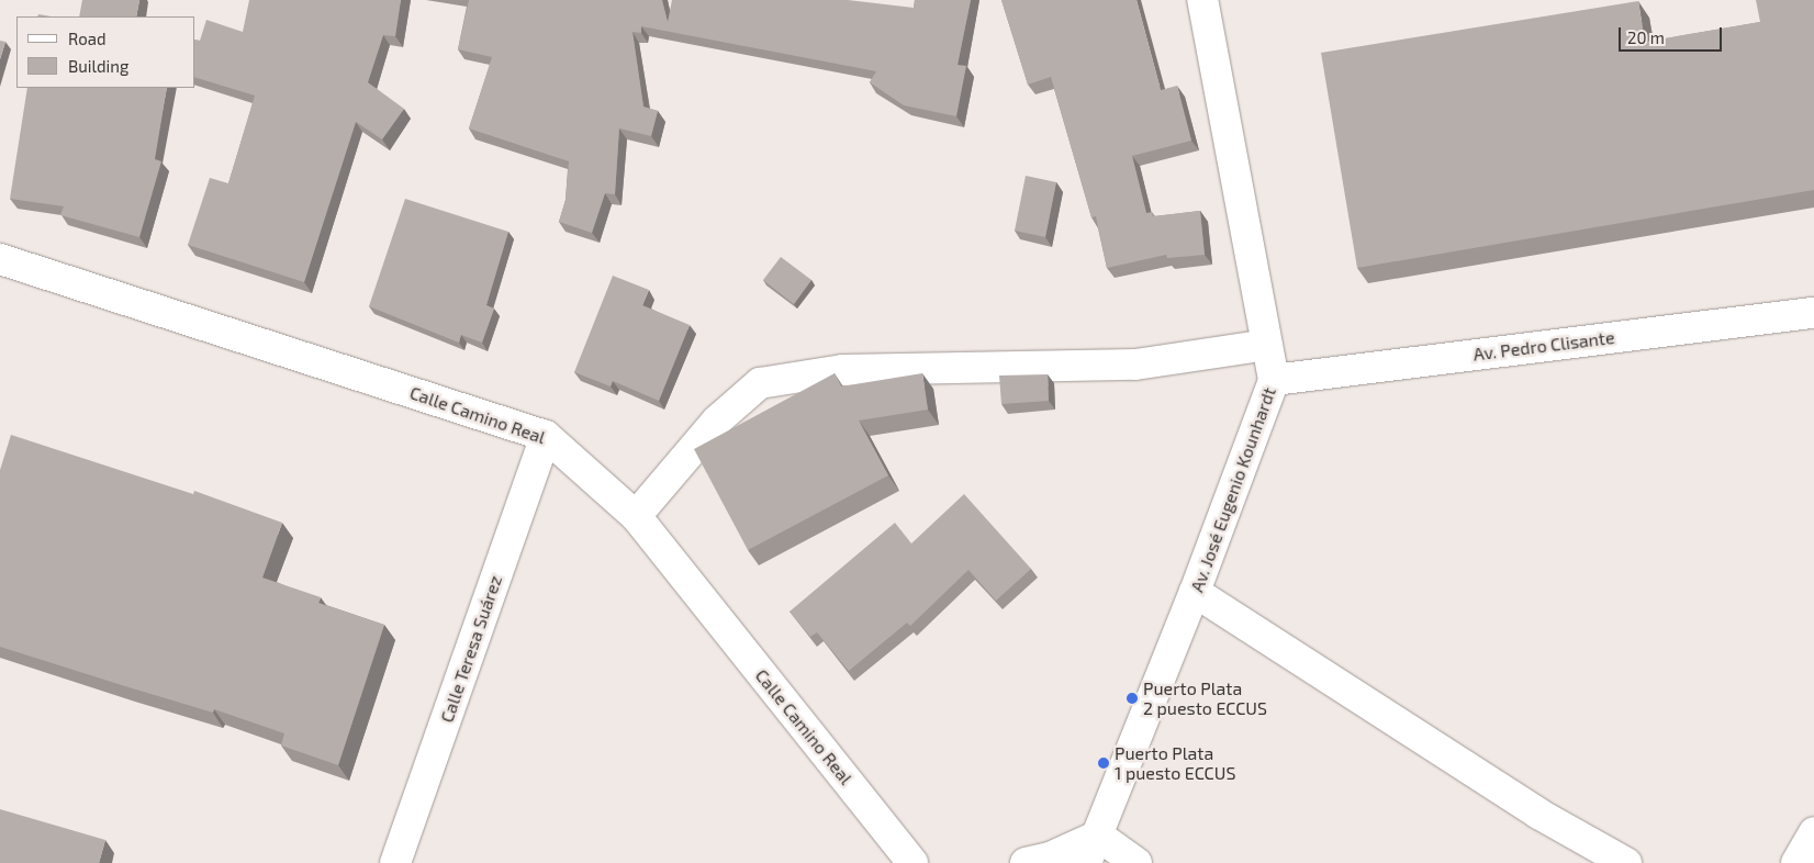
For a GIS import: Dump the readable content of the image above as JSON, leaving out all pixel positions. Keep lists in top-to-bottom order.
{
  "streets": {
    "street": [
      "Av. Pedro Clisante",
      "Calle Camino Real",
      "Av. José Eugenio Kounhardt",
      "Calle Teresa Suárez"
    ]
  },
  "crossings": [
    ["Av. Pedro Clisante", "Av. José Eugenio Kounhardt"],
    ["Calle Camino Real", "Calle Teresa Suárez"]
  ],
  "places": ["Puerto Plata 2 puesto ECCUS", "Puerto Plata 1 puesto ECCUS"],
  "legend": ["Road", "Building"],
  "scale_bar": "20 m"
}
